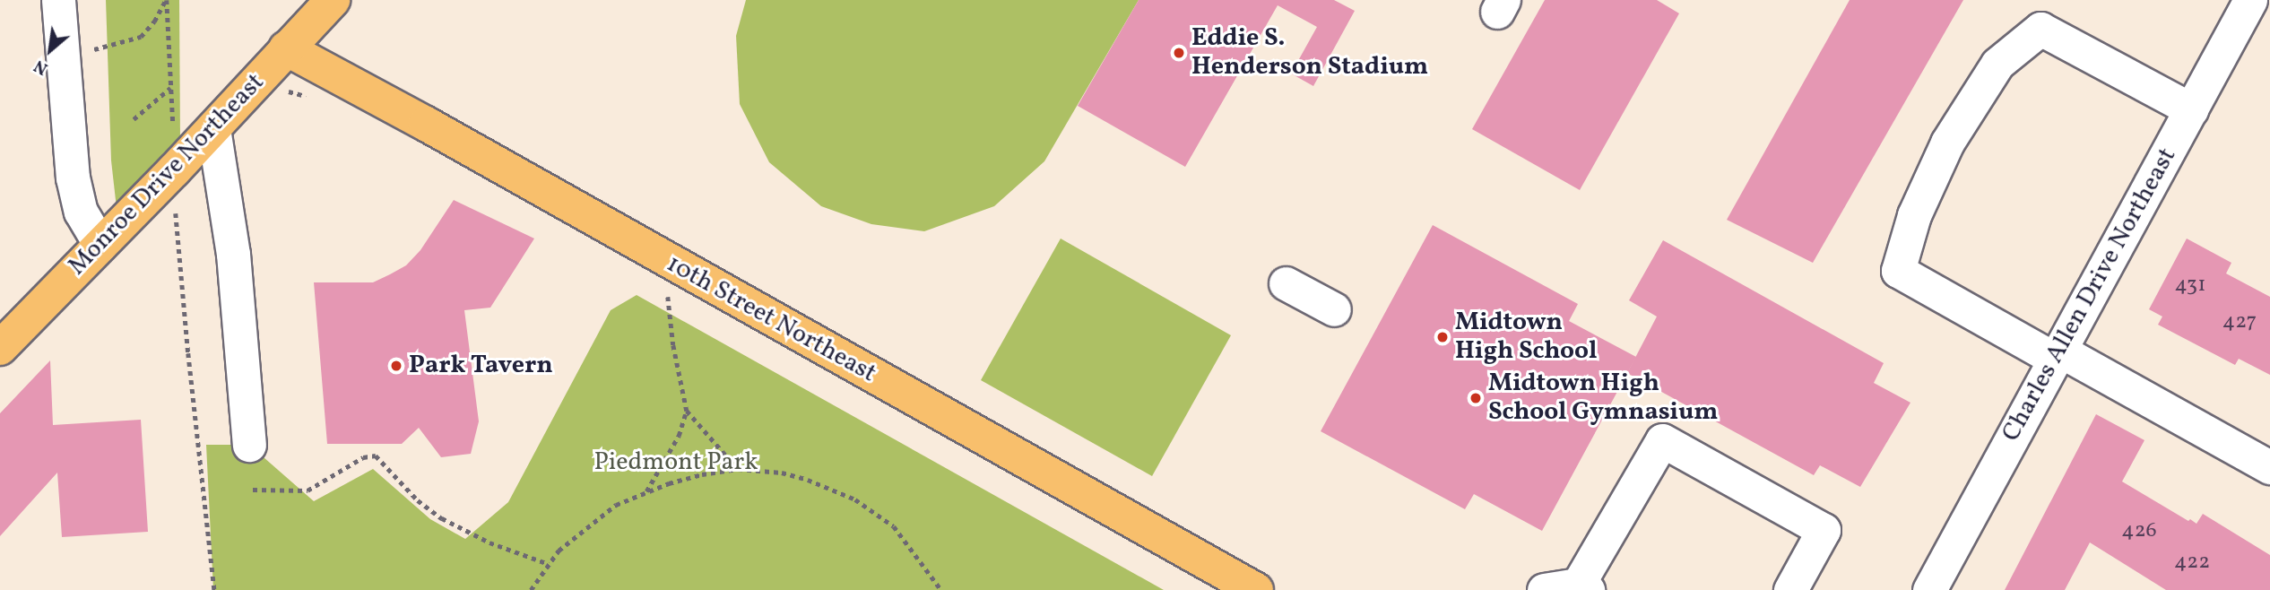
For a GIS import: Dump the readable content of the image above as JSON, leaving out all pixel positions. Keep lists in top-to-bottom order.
{
  "streets": {
    "main road": ["Monroe Drive Northeast", "10th Street Northeast"],
    "street": ["Charles Allen Drive Northeast"]
  },
  "crossings": [
    ["Monroe Drive Northeast", "10th Street Northeast"]
  ],
  "parks": ["Piedmont Park"],
  "places": [
    "Eddie S. Henderson Stadium",
    "Midtown High School",
    "Park Tavern",
    "Midtown High School Gymnasium"
  ],
  "house_numbers": [
    "431",
    "427",
    "426",
    "422"
  ],
  "north": "bottom left"
}
